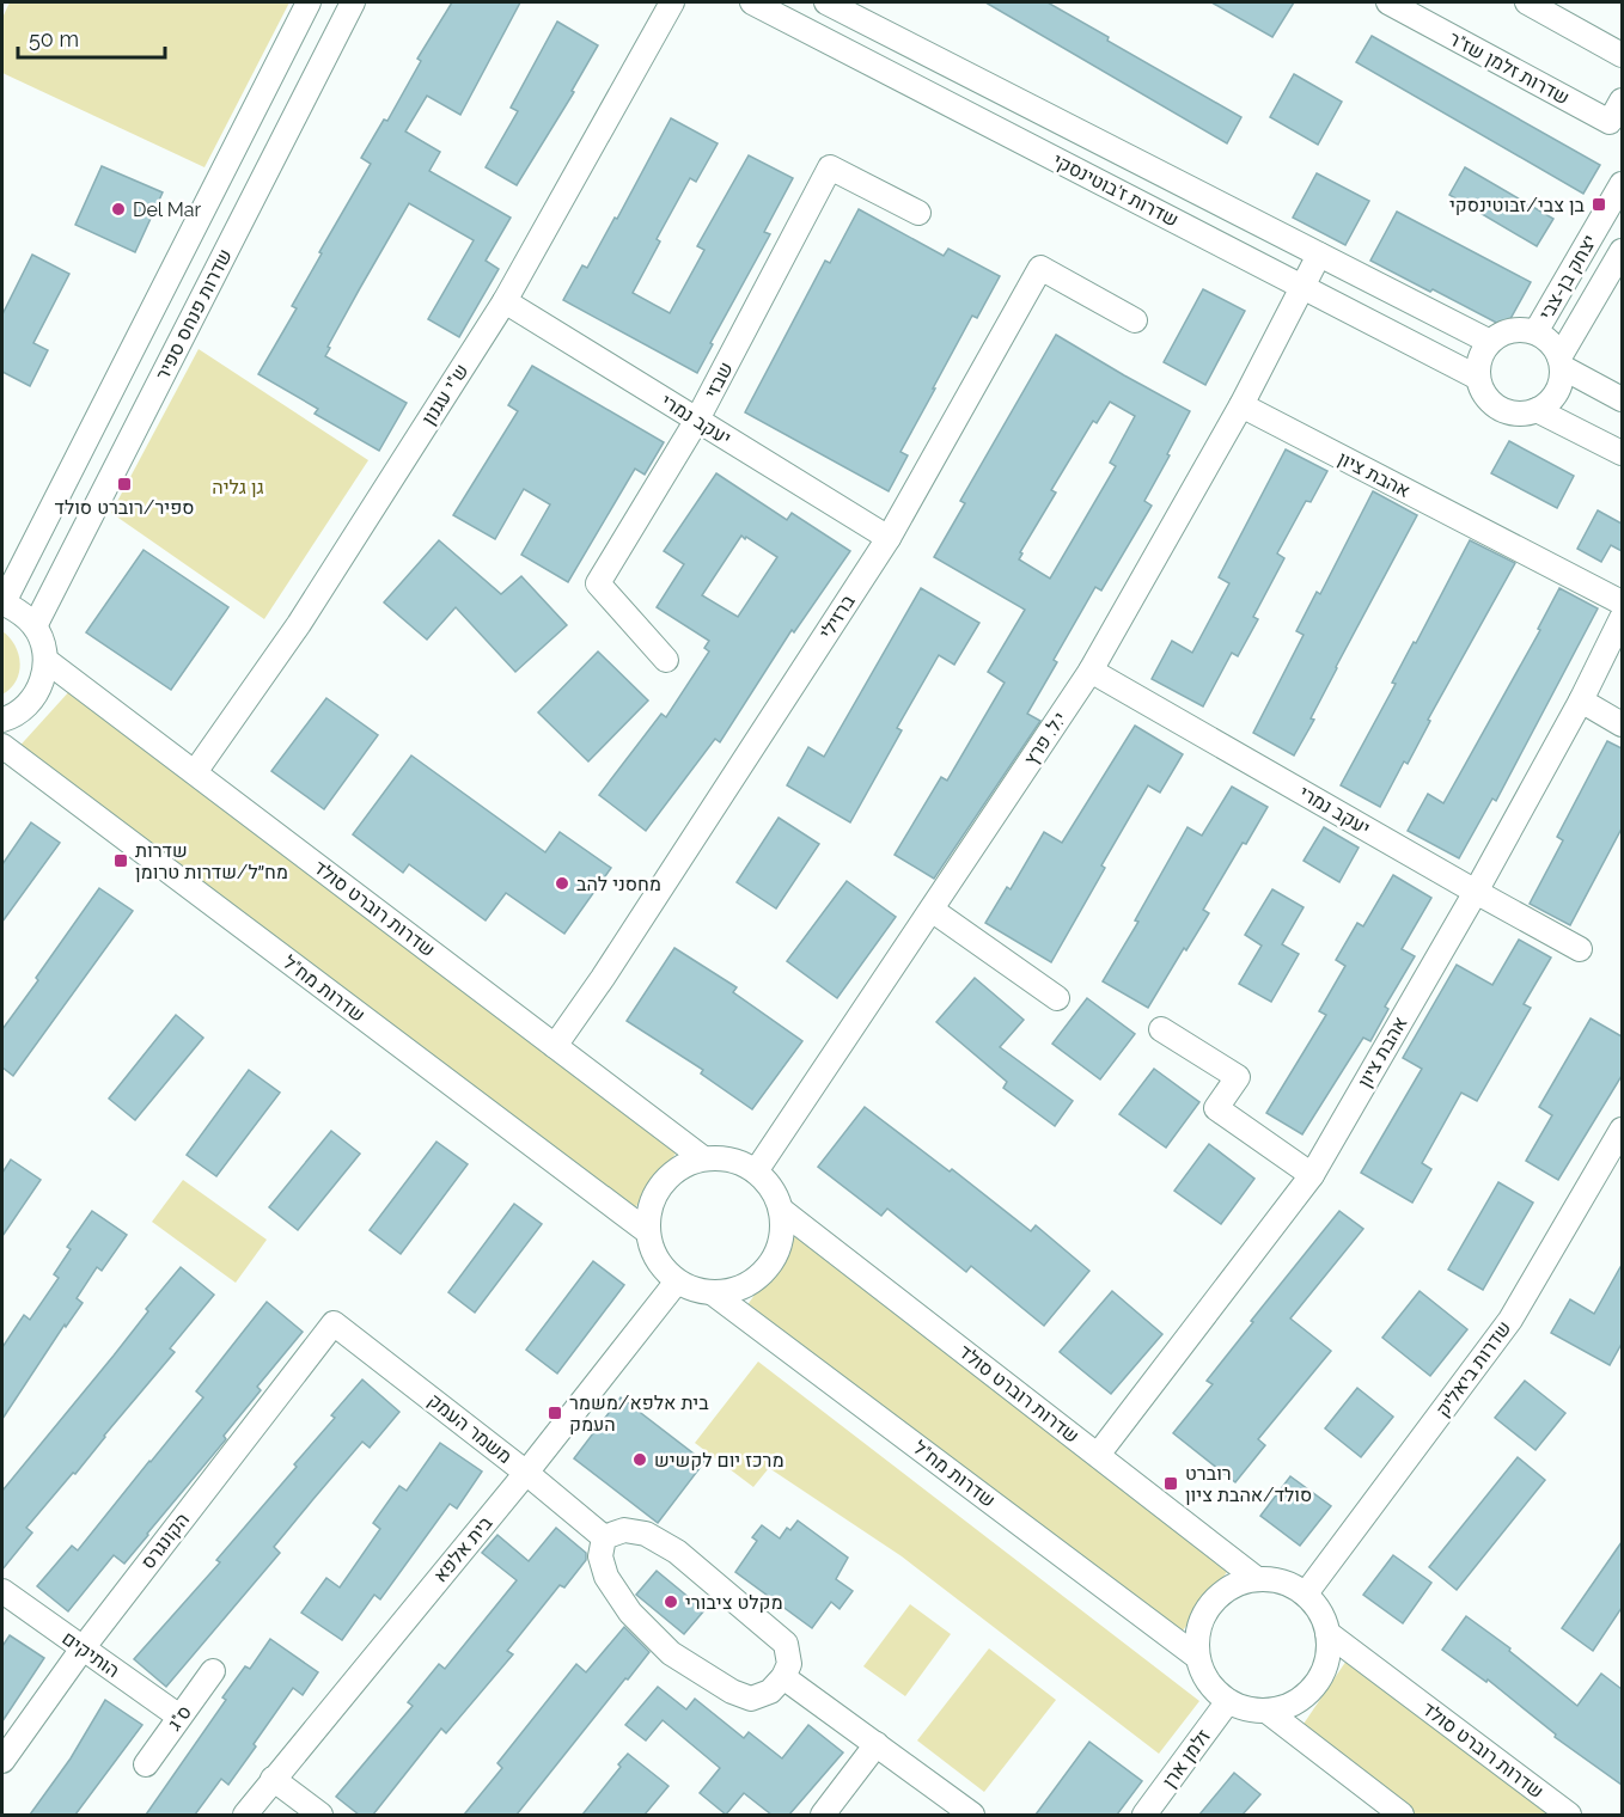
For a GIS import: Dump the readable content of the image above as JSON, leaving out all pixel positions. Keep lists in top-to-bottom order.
{
  "streets": {
    "street": [
      "שדרות זלמן שז\"ר",
      "שדרות ז'בוטינסקי",
      "יצחק בן-צבי",
      "שדרות פנחס ספיר",
      "שבזי",
      "ש\"י עגנון",
      "יעקב נמרי",
      "אהבת ציון",
      "ברזילי",
      "י.ל. פרץ",
      "שדרות רוברט סולד",
      "שדרות מח\"ל",
      "שדרות ביאליק",
      "משמר העמק",
      "הקונגרס",
      "בית אלפא",
      "הותיקים",
      "ס\"ג",
      "זלמן ארן"
    ]
  },
  "crossings": [
    ["שדרות ז'בוטינסקי", "יצחק בן-צבי"],
    ["שדרות ז'בוטינסקי", "י.ל. פרץ"],
    ["שבזי", "יעקב נמרי"],
    ["ש\"י עגנון", "יעקב נמרי"],
    ["ש\"י עגנון", "שדרות רוברט סולד"],
    ["יעקב נמרי", "אהבת ציון"],
    ["יעקב נמרי", "ברזילי"],
    ["יעקב נמרי", "י.ל. פרץ"],
    ["אהבת ציון", "י.ל. פרץ"],
    ["אהבת ציון", "שדרות רוברט סולד"],
    ["ברזילי", "שדרות רוברט סולד"],
    ["י.ל. פרץ", "שדרות רוברט סולד"],
    ["י.ל. פרץ", "שדרות מח\"ל"],
    ["י.ל. פרץ", "בית אלפא"],
    ["שדרות רוברט סולד", "שדרות מח\"ל"],
    ["שדרות רוברט סולד", "שדרות ביאליק"],
    ["שדרות רוברט סולד", "בית אלפא"],
    ["שדרות רוברט סולד", "זלמן ארן"],
    ["שדרות מח\"ל", "שדרות ביאליק"],
    ["שדרות מח\"ל", "בית אלפא"],
    ["שדרות מח\"ל", "זלמן ארן"],
    ["שדרות ביאליק", "זלמן ארן"],
    ["משמר העמק", "הקונגרס"],
    ["משמר העמק", "בית אלפא"],
    ["הקונגרס", "הותיקים"],
    ["הותיקים", "ס\"ג"]
  ],
  "parks": ["גן גליה"],
  "places": {
    "transit": [
      "בן צבי/זבוטינסקי",
      "ספיר/רוברט סולד",
      "שדרות מח״ל/שדרות טרומן",
      "בית אלפא/משמר העמק",
      "רוברט סולד/אהבת ציון"
    ],
    "other": [
      "Del Mar",
      "מחסני להב",
      "מרכז יום לקשיש",
      "מקלט ציבורי"
    ]
  },
  "scale_bar": "50 m"
}
